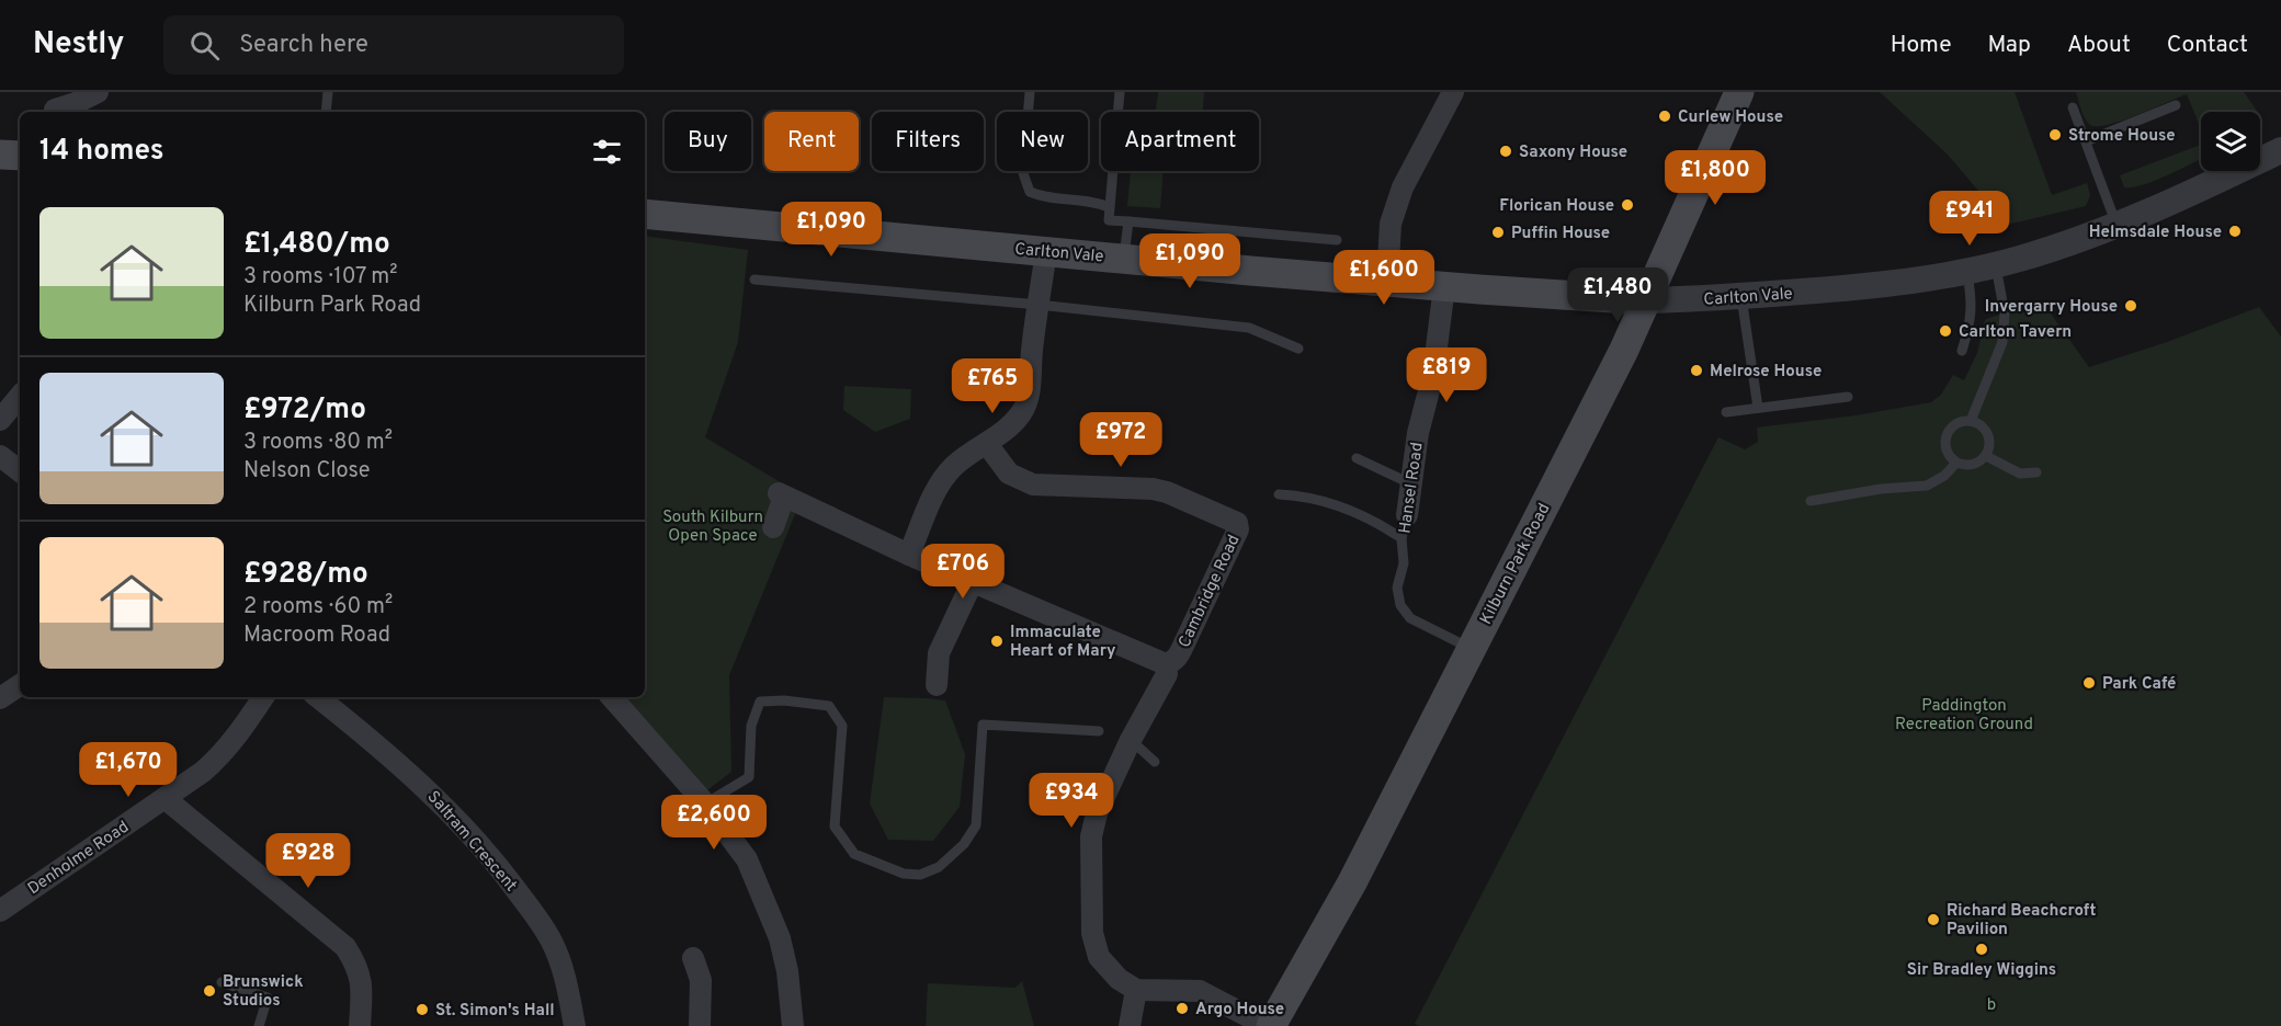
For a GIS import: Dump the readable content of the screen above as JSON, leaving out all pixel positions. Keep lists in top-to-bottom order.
{
  "streets": {
    "main road": ["Carlton Vale", "Kilburn Park Road"],
    "street": [
      "Hansel Road",
      "Cambridge Road",
      "Saltram Crescent",
      "Denholme Road"
    ]
  },
  "crossings": [
    ["Carlton Vale", "Hansel Road"],
    ["Carlton Vale", "Kilburn Park Road"],
    ["Hansel Road", "Kilburn Park Road"]
  ],
  "parks": ["South Kilburn Open Space", "Paddington Recreation Ground", "b"],
  "places": [
    "Curlew House",
    "Strome House",
    "Saxony House",
    "Florican House",
    "Helmsdale House",
    "Puffin House",
    "Invergarry House",
    "Carlton Tavern",
    "Melrose House",
    "Immaculate Heart of Mary",
    "Park Café",
    "Richard Beachcroft Pavilion",
    "Sir Bradley Wiggins",
    "Brunswick Studios",
    "Argo House",
    "St. Simon's Hall"
  ],
  "page": {
    "header": "Nestly",
    "search": "Search here",
    "nav": [
      "Home",
      "Map",
      "About",
      "Contact"
    ],
    "chip": [
      "Buy",
      "Rent",
      "Filters",
      "New",
      "Apartment"
    ],
    "heading": "14 homes",
    "price": [
      "£1,800",
      "£941",
      "£1,090",
      "£1,090",
      "£1,600",
      "£1,480",
      "£819",
      "£765",
      "£972",
      "£706",
      "£1,670",
      "£934",
      "£2,600",
      "£928"
    ],
    "list": [
      {
        "name": "£1,480/mo",
        "note": "3 rooms · 107 m² · Kilburn Park Road"
      },
      {
        "name": "£972/mo",
        "note": "3 rooms · 80 m² · Nelson Close"
      },
      {
        "name": "£928/mo",
        "note": "2 rooms · 60 m² · Macroom Road"
      }
    ]
  }
}
